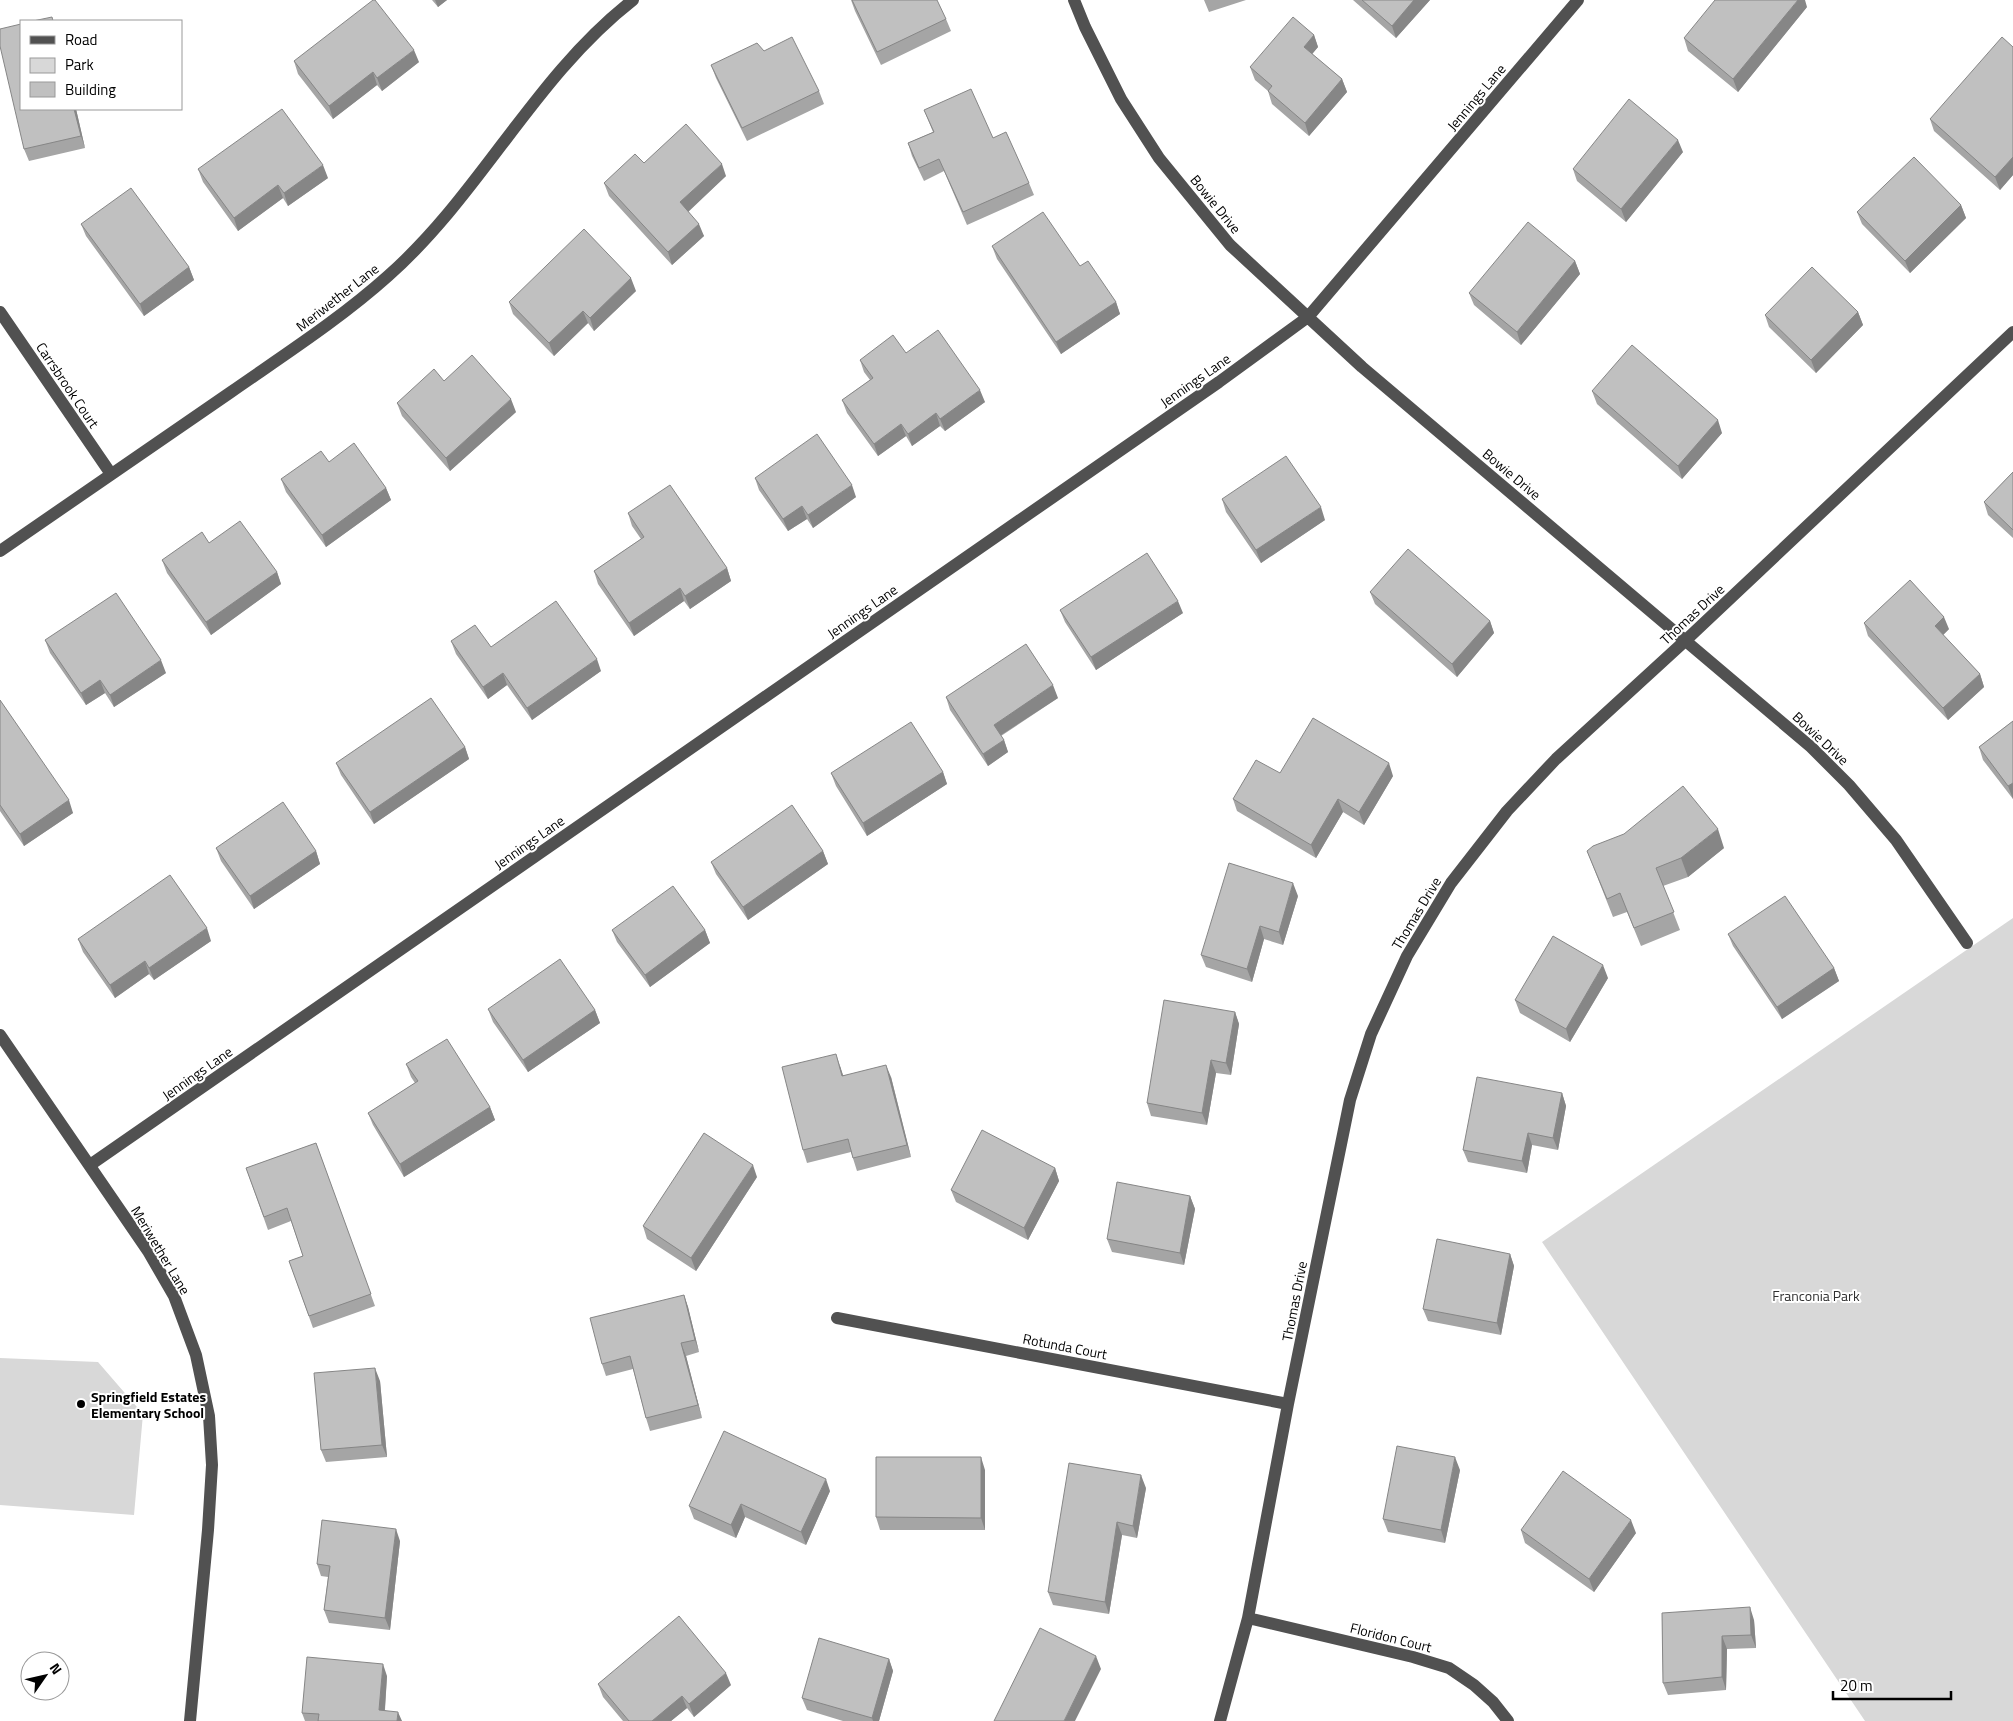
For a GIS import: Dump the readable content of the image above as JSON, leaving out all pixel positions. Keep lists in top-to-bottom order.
{
  "streets": {
    "street": [
      "Jennings Lane",
      "Bowie Drive",
      "Meriwether Lane",
      "Carrsbrook Court",
      "Thomas Drive",
      "Rotunda Court",
      "Floridon Court"
    ]
  },
  "crossings": [
    ["Jennings Lane", "Bowie Drive"],
    ["Jennings Lane", "Meriwether Lane"],
    ["Bowie Drive", "Thomas Drive"],
    ["Meriwether Lane", "Carrsbrook Court"],
    ["Thomas Drive", "Rotunda Court"],
    ["Thomas Drive", "Floridon Court"]
  ],
  "parks": ["Franconia Park"],
  "places": ["Springfield Estates Elementary School"],
  "legend": ["Road", "Park", "Building"],
  "scale_bar": "20 m",
  "north": "top right"
}
